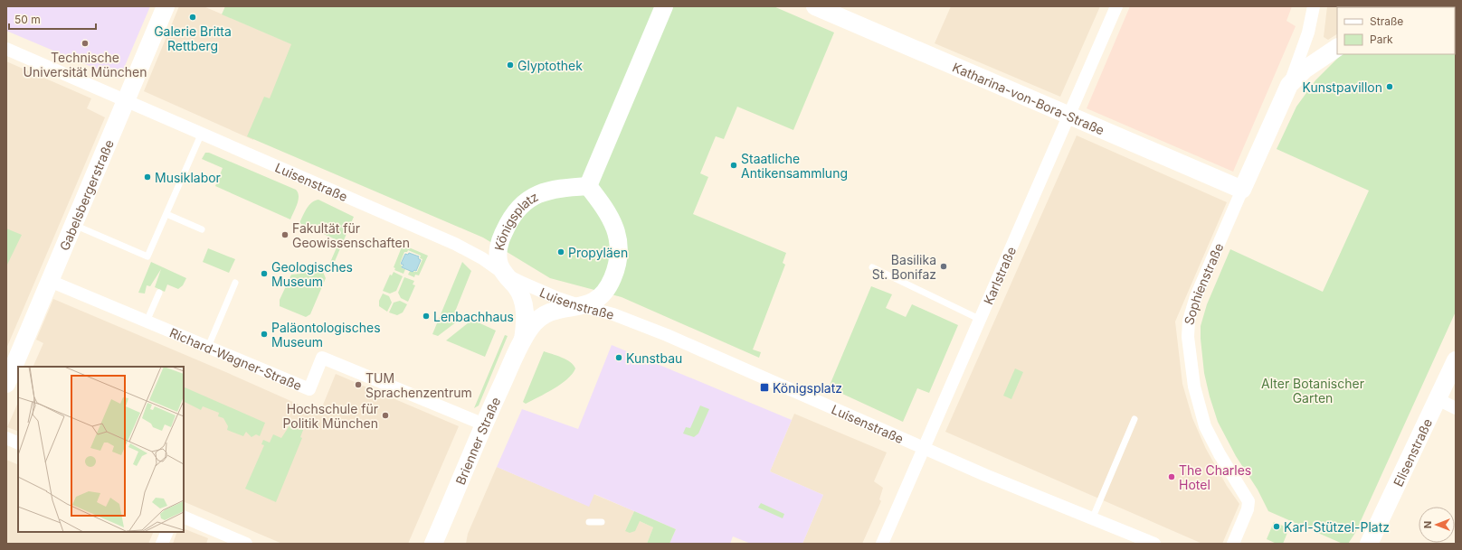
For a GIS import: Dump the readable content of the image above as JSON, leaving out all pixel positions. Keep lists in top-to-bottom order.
{
  "streets": {
    "main road": [
      "Katharina-von-Bora-Straße",
      "Gabelsbergerstraße",
      "Königsplatz",
      "Sophienstraße",
      "Brienner Straße",
      "Elisenstraße"
    ],
    "street": ["Luisenstraße", "Karlstraße", "Richard-Wagner-Straße"]
  },
  "crossings": [
    ["Katharina-von-Bora-Straße", "Karlstraße"],
    ["Katharina-von-Bora-Straße", "Sophienstraße"],
    ["Luisenstraße", "Gabelsbergerstraße"],
    ["Luisenstraße", "Königsplatz"],
    ["Luisenstraße", "Karlstraße"],
    ["Gabelsbergerstraße", "Richard-Wagner-Straße"],
    ["Königsplatz", "Brienner Straße"],
    ["Richard-Wagner-Straße", "Brienner Straße"]
  ],
  "parks": ["Alter Botanischer Garten"],
  "places": {
    "other": [
      "Galerie Britta Rettberg",
      "Technische Universität München",
      "Glyptothek",
      "Kunstpavillon",
      "Staatliche Antikensammlung",
      "Musiklabor",
      "Fakultät für Geowissenschaften",
      "Propyläen",
      "Basilika St. Bonifaz",
      "Geologisches Museum",
      "Lenbachhaus",
      "Paläontologisches Museum",
      "Kunstbau",
      "TUM Sprachenzentrum",
      "Hochschule für Politik München",
      "The Charles Hotel",
      "Karl-Stützel-Platz"
    ],
    "transit": ["Königsplatz"]
  },
  "legend": ["Straße", "Park"],
  "scale_bar": "50 m",
  "north": "left"
}
